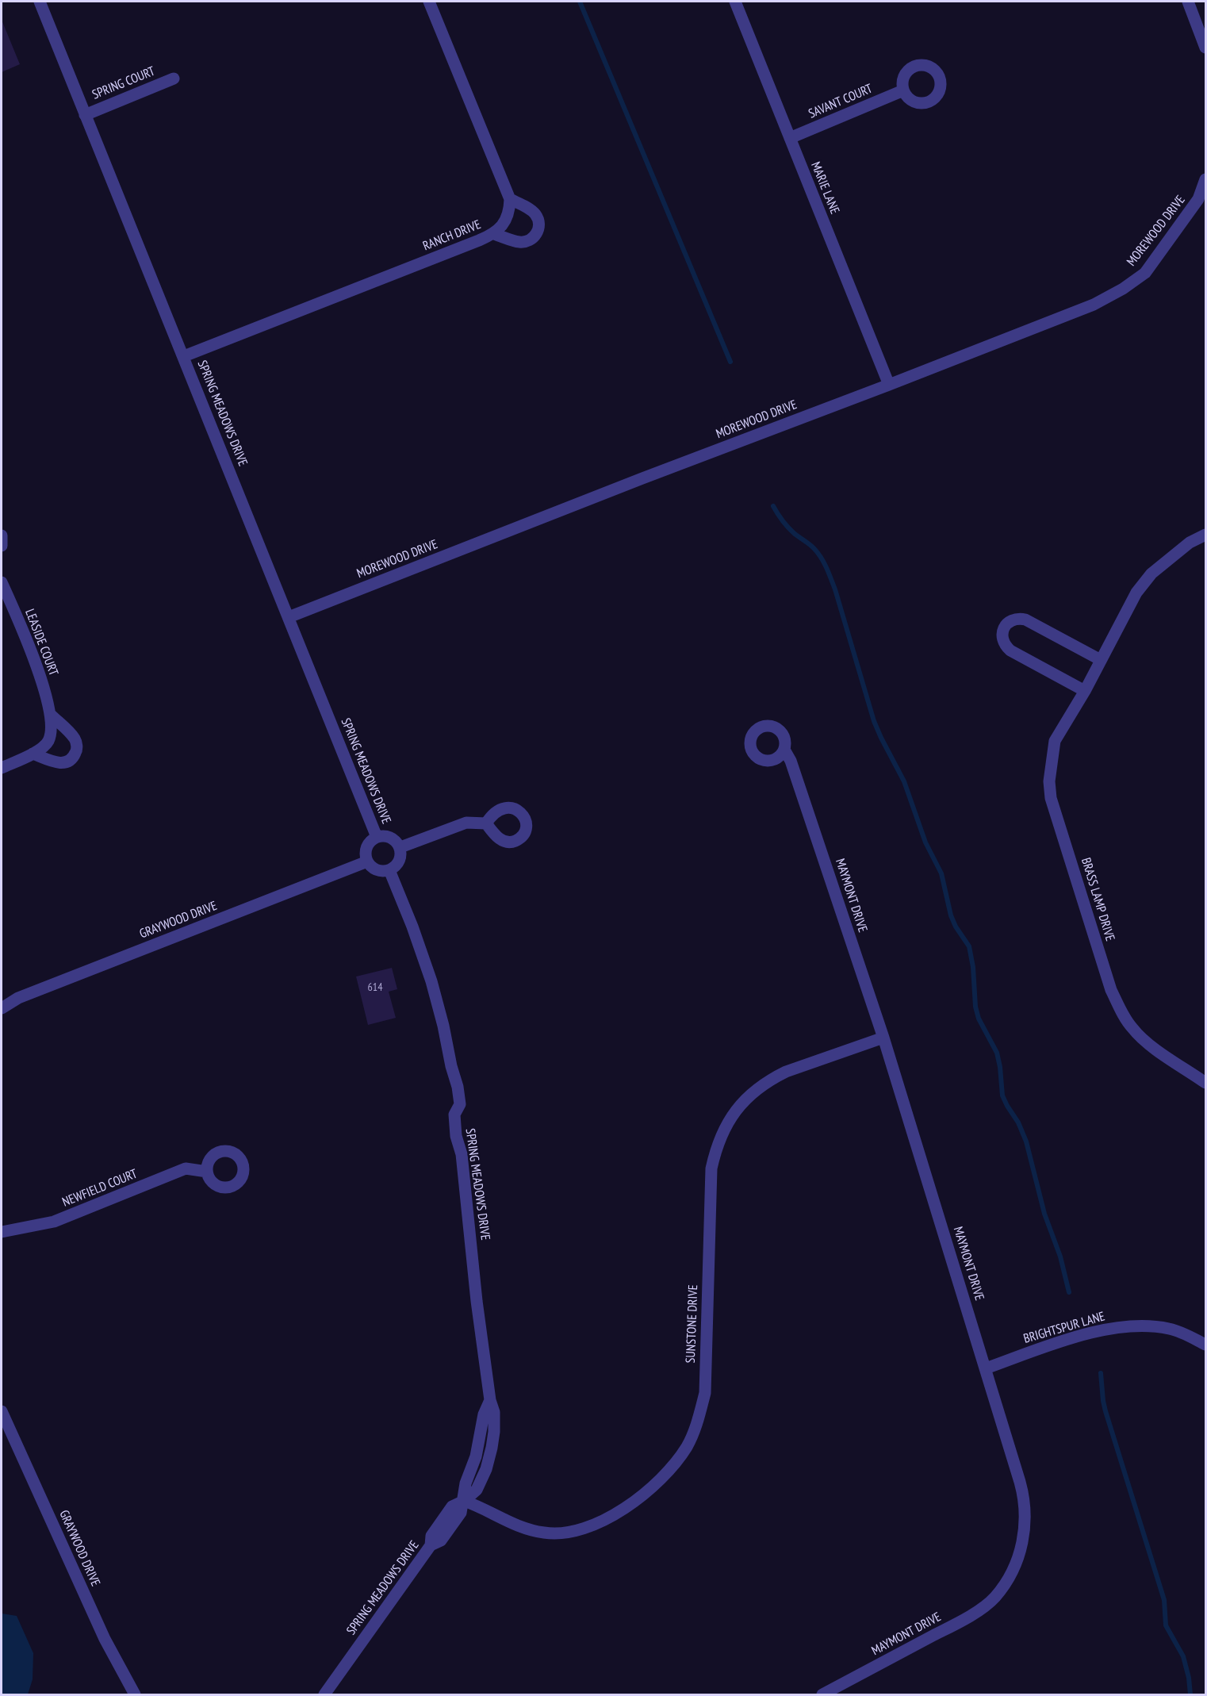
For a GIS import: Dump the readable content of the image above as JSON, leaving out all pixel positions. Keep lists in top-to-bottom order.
{
  "streets": {
    "street": [
      "SPRING COURT",
      "SAVANT COURT",
      "MARIE LANE",
      "MOREWOOD DRIVE",
      "RANCH DRIVE",
      "SPRING MEADOWS DRIVE",
      "LEASIDE COURT",
      "MAYMONT DRIVE",
      "BRASS LAMP DRIVE",
      "GRAYWOOD DRIVE",
      "NEWFIELD COURT",
      "SUNSTONE DRIVE",
      "BRIGHTSPUR LANE"
    ]
  },
  "crossings": [
    ["SPRING COURT", "SPRING MEADOWS DRIVE"],
    ["SAVANT COURT", "MARIE LANE"],
    ["MARIE LANE", "MOREWOOD DRIVE"],
    ["MOREWOOD DRIVE", "SPRING MEADOWS DRIVE"],
    ["RANCH DRIVE", "SPRING MEADOWS DRIVE"],
    ["SPRING MEADOWS DRIVE", "GRAYWOOD DRIVE"],
    ["SPRING MEADOWS DRIVE", "SUNSTONE DRIVE"],
    ["MAYMONT DRIVE", "SUNSTONE DRIVE"],
    ["MAYMONT DRIVE", "BRIGHTSPUR LANE"]
  ],
  "house_numbers": ["614"]
}
